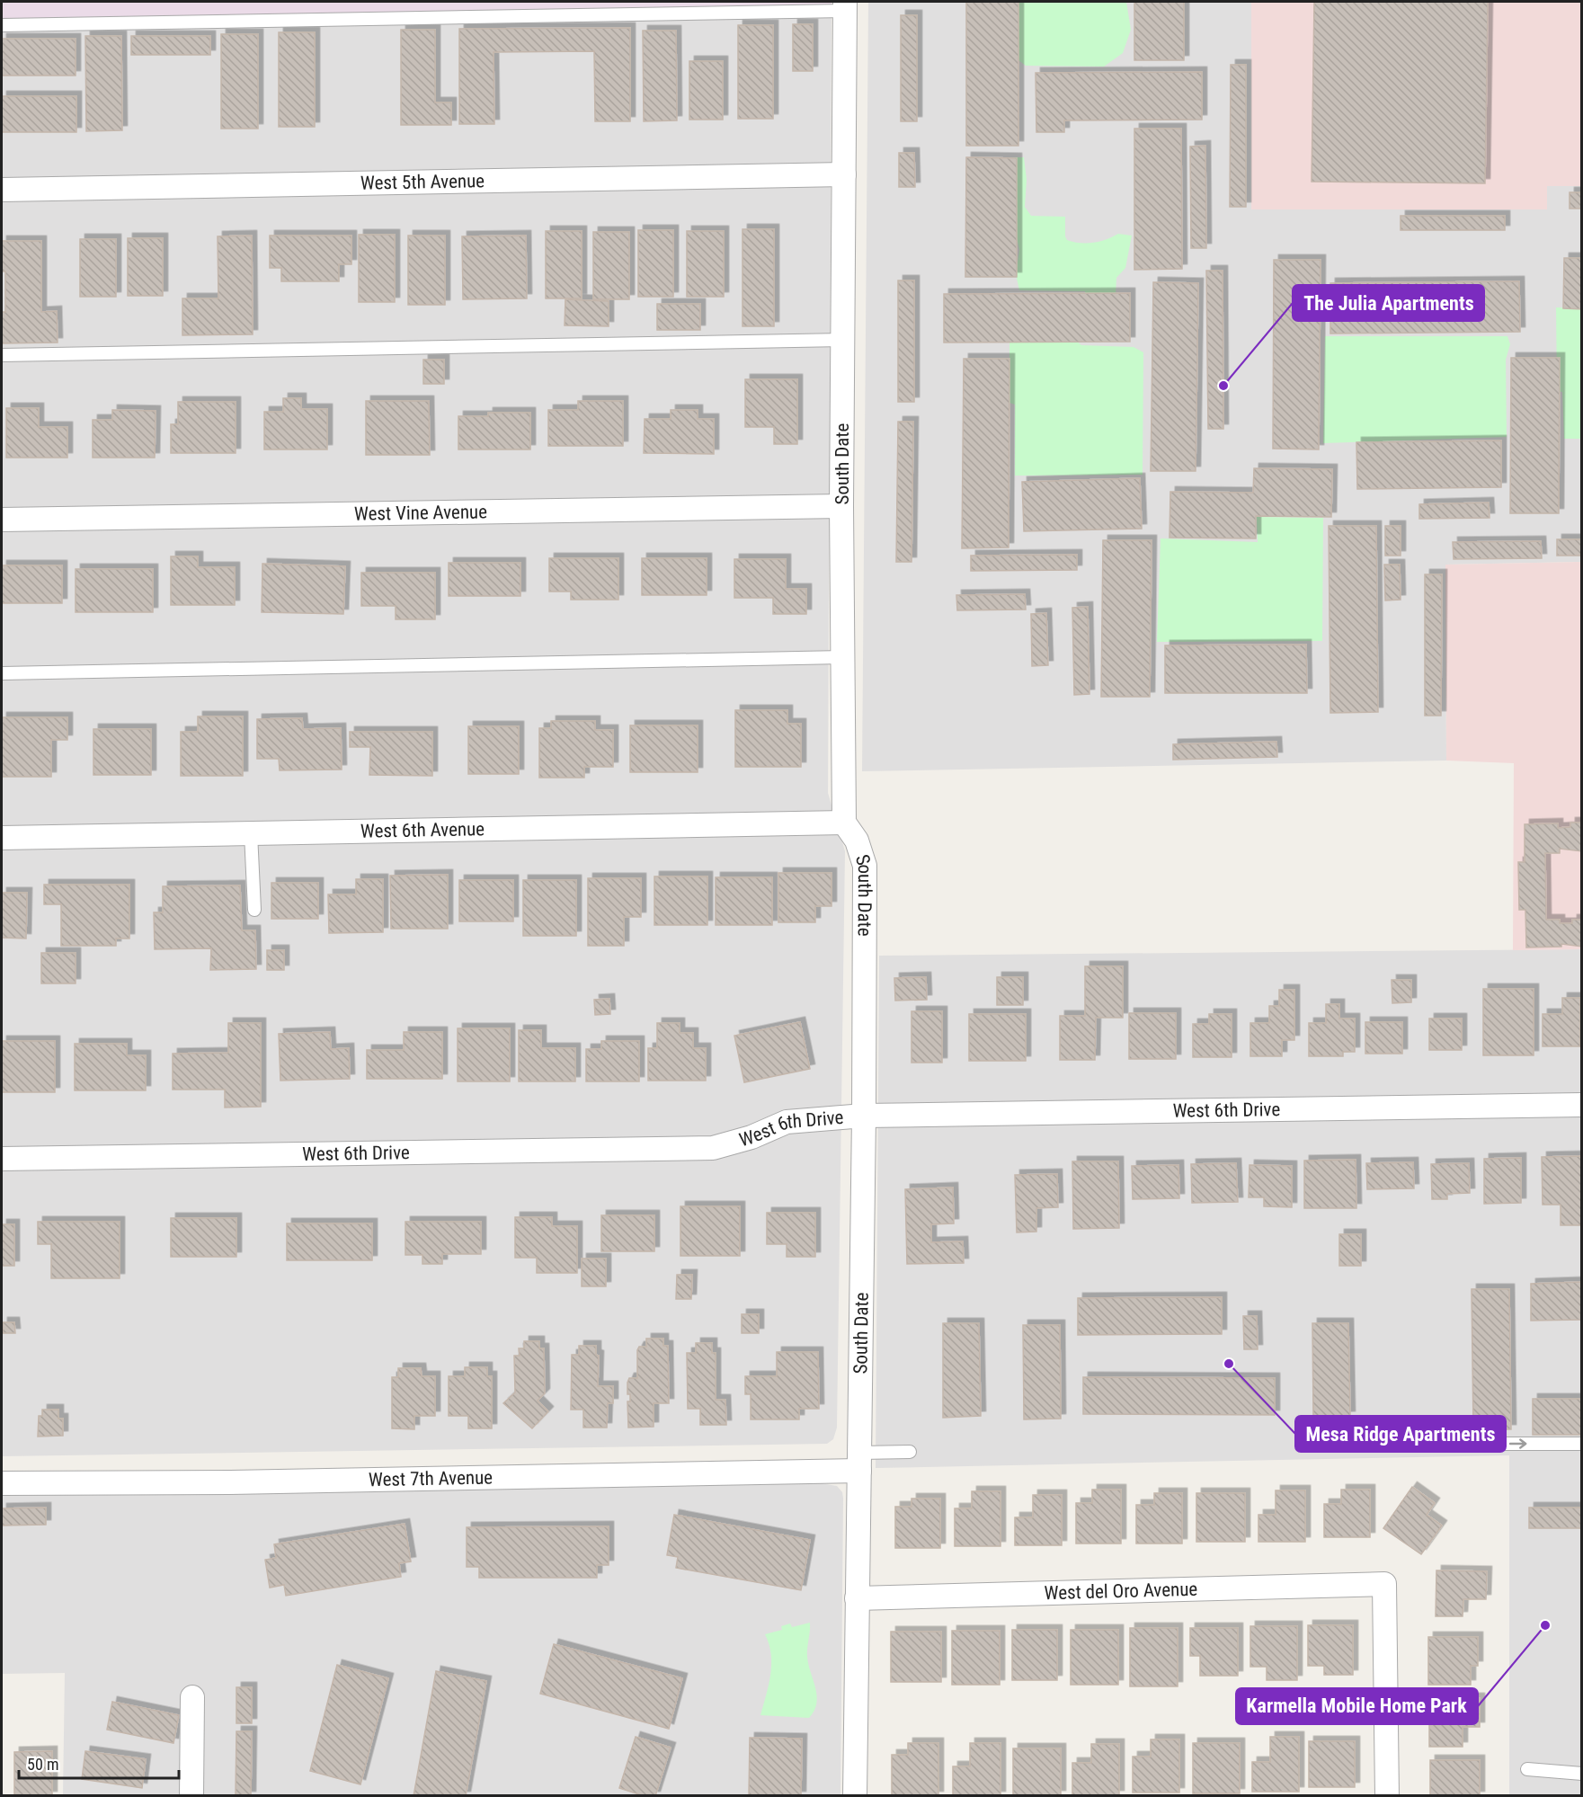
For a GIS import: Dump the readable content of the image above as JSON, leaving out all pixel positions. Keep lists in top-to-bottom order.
{
  "streets": {
    "street": [
      "West 5th Avenue",
      "South Date",
      "West Vine Avenue",
      "West 6th Avenue",
      "West 6th Drive",
      "West 7th Avenue",
      "West del Oro Avenue"
    ]
  },
  "crossings": [
    ["West 5th Avenue", "South Date"],
    ["South Date", "West Vine Avenue"],
    ["South Date", "West 6th Avenue"],
    ["South Date", "West 6th Drive"],
    ["South Date", "West 7th Avenue"],
    ["South Date", "West del Oro Avenue"]
  ],
  "places": ["The Julia Apartments", "Mesa Ridge Apartments", "Karmella Mobile Home Park"],
  "scale_bar": "50 m"
}
